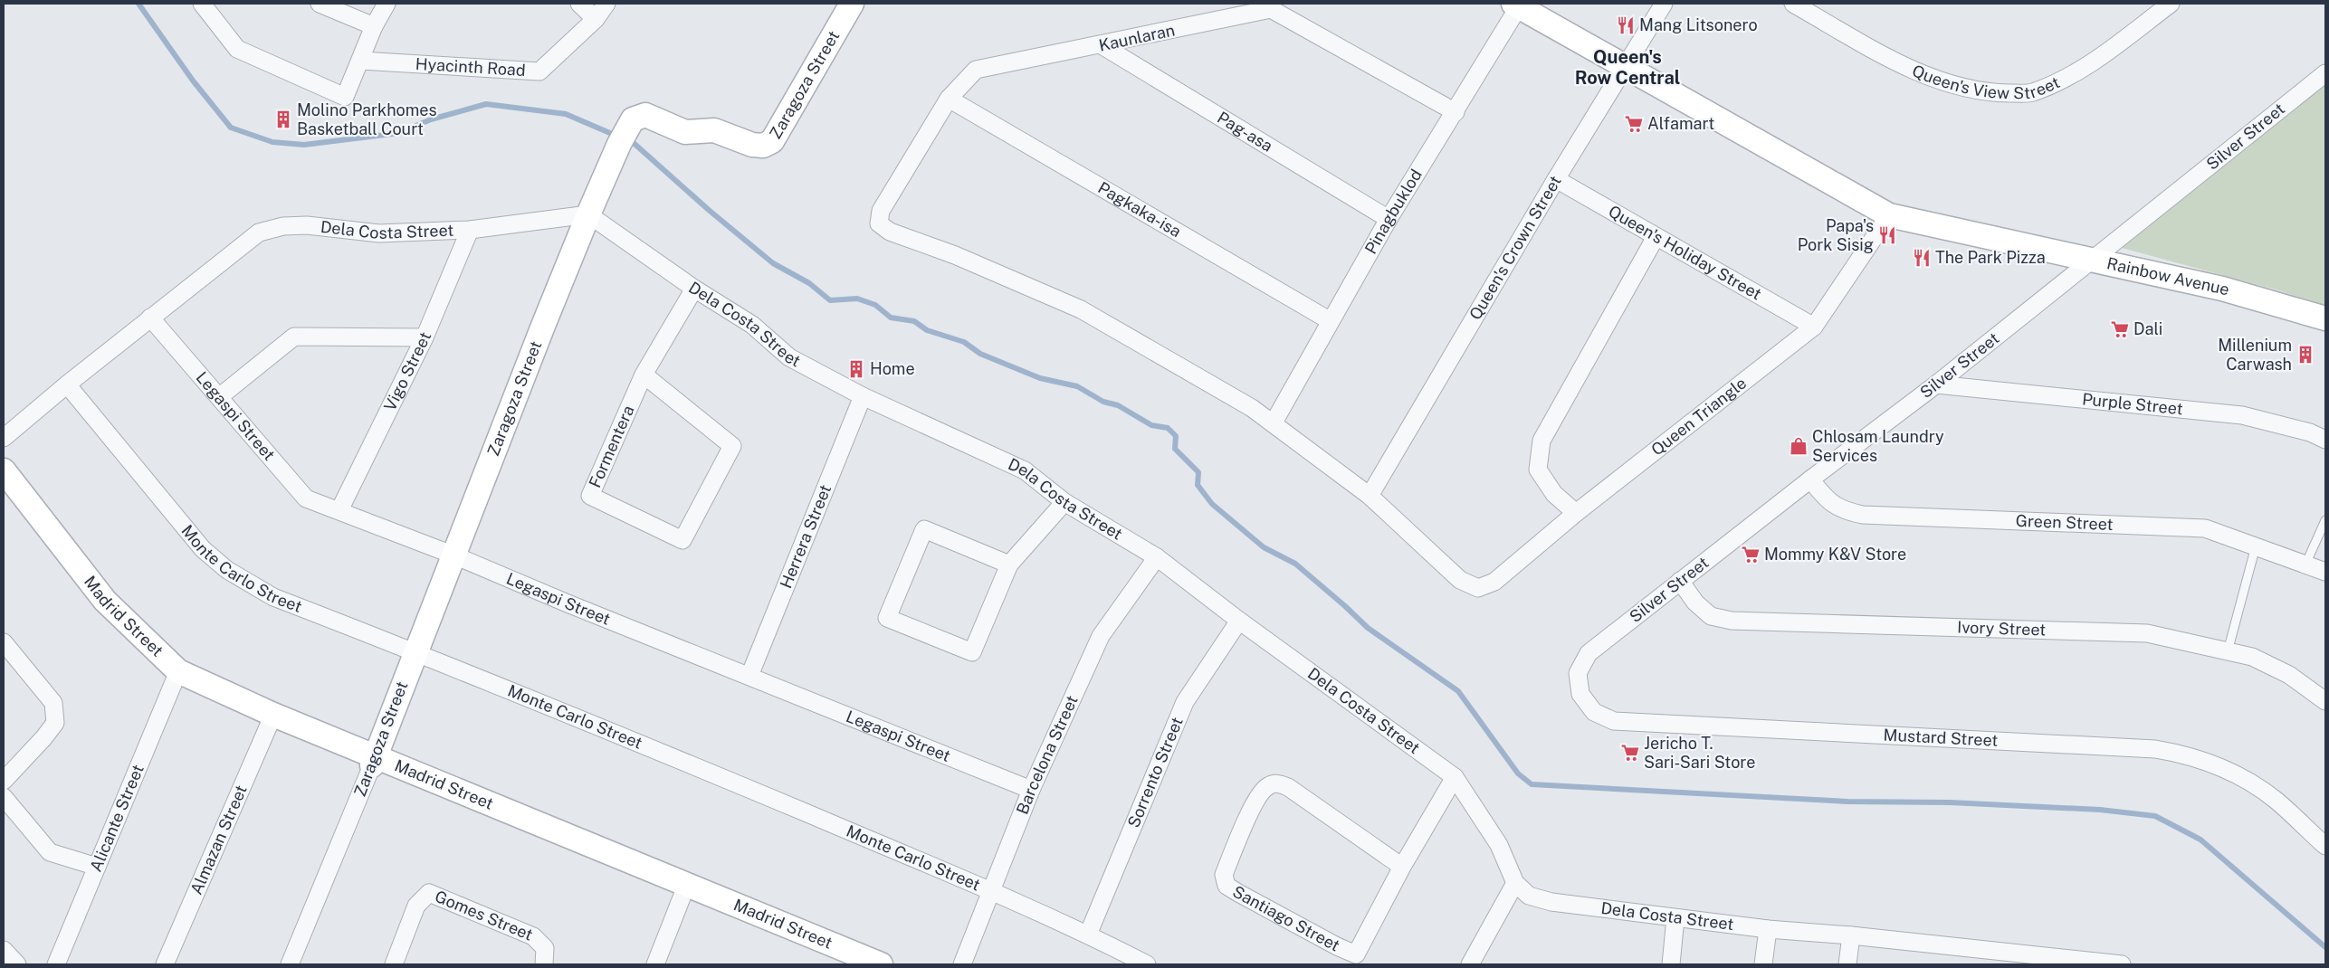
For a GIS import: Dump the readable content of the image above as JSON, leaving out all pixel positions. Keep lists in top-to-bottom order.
{
  "streets": {
    "street": [
      "Kaunlaran",
      "Hyacinth Road",
      "Queen's View Street",
      "Zaragoza Street",
      "Pag-asa",
      "Silver Street",
      "Pagkaka-isa",
      "Pinagbuklod",
      "Dela Costa Street",
      "Queen's Crown Street",
      "Queen's Holiday Street",
      "Rainbow Avenue",
      "Vigo Street",
      "Purple Street",
      "Legaspi Street",
      "Queen Triangle",
      "Formentera",
      "Green Street",
      "Herrera Street",
      "Monte Carlo Street",
      "Madrid Street",
      "Ivory Street",
      "Mustard Street",
      "Barcelona Street",
      "Sorrento Street",
      "Alicante Street",
      "Almazan Street",
      "Gomes Street",
      "Santiago Street"
    ]
  },
  "crossings": [
    ["Kaunlaran", "Pag-asa"],
    ["Kaunlaran", "Pagkaka-isa"],
    ["Kaunlaran", "Pinagbuklod"],
    ["Zaragoza Street", "Dela Costa Street"],
    ["Zaragoza Street", "Legaspi Street"],
    ["Zaragoza Street", "Monte Carlo Street"],
    ["Zaragoza Street", "Madrid Street"],
    ["Pag-asa", "Pinagbuklod"],
    ["Silver Street", "Rainbow Avenue"],
    ["Silver Street", "Purple Street"],
    ["Silver Street", "Green Street"],
    ["Silver Street", "Ivory Street"],
    ["Silver Street", "Mustard Street"],
    ["Pagkaka-isa", "Pinagbuklod"],
    ["Pinagbuklod", "Rainbow Avenue"],
    ["Dela Costa Street", "Vigo Street"],
    ["Dela Costa Street", "Legaspi Street"],
    ["Dela Costa Street", "Formentera"],
    ["Dela Costa Street", "Herrera Street"],
    ["Dela Costa Street", "Monte Carlo Street"],
    ["Dela Costa Street", "Barcelona Street"],
    ["Dela Costa Street", "Sorrento Street"],
    ["Dela Costa Street", "Santiago Street"],
    ["Queen's Crown Street", "Queen's Holiday Street"],
    ["Queen's Crown Street", "Rainbow Avenue"],
    ["Queen's Crown Street", "Queen Triangle"],
    ["Queen's Holiday Street", "Queen Triangle"],
    ["Rainbow Avenue", "Queen Triangle"],
    ["Vigo Street", "Legaspi Street"],
    ["Legaspi Street", "Herrera Street"],
    ["Legaspi Street", "Barcelona Street"],
    ["Monte Carlo Street", "Barcelona Street"],
    ["Monte Carlo Street", "Sorrento Street"],
    ["Madrid Street", "Alicante Street"],
    ["Madrid Street", "Almazan Street"]
  ],
  "districts": ["Queen's Row Central"],
  "places": {
    "restaurant": ["Mang Litsonero", "Papa's Pork Sisig", "The Park Pizza"],
    "building": ["Molino Parkhomes Basketball Court", "Millenium Carwash", "Home"],
    "supermarket": [
      "Alfamart",
      "Dali",
      "Mommy K&V Store",
      "Jericho T. Sari-Sari Store"
    ],
    "shop": ["Chlosam Laundry Services"]
  }
}
